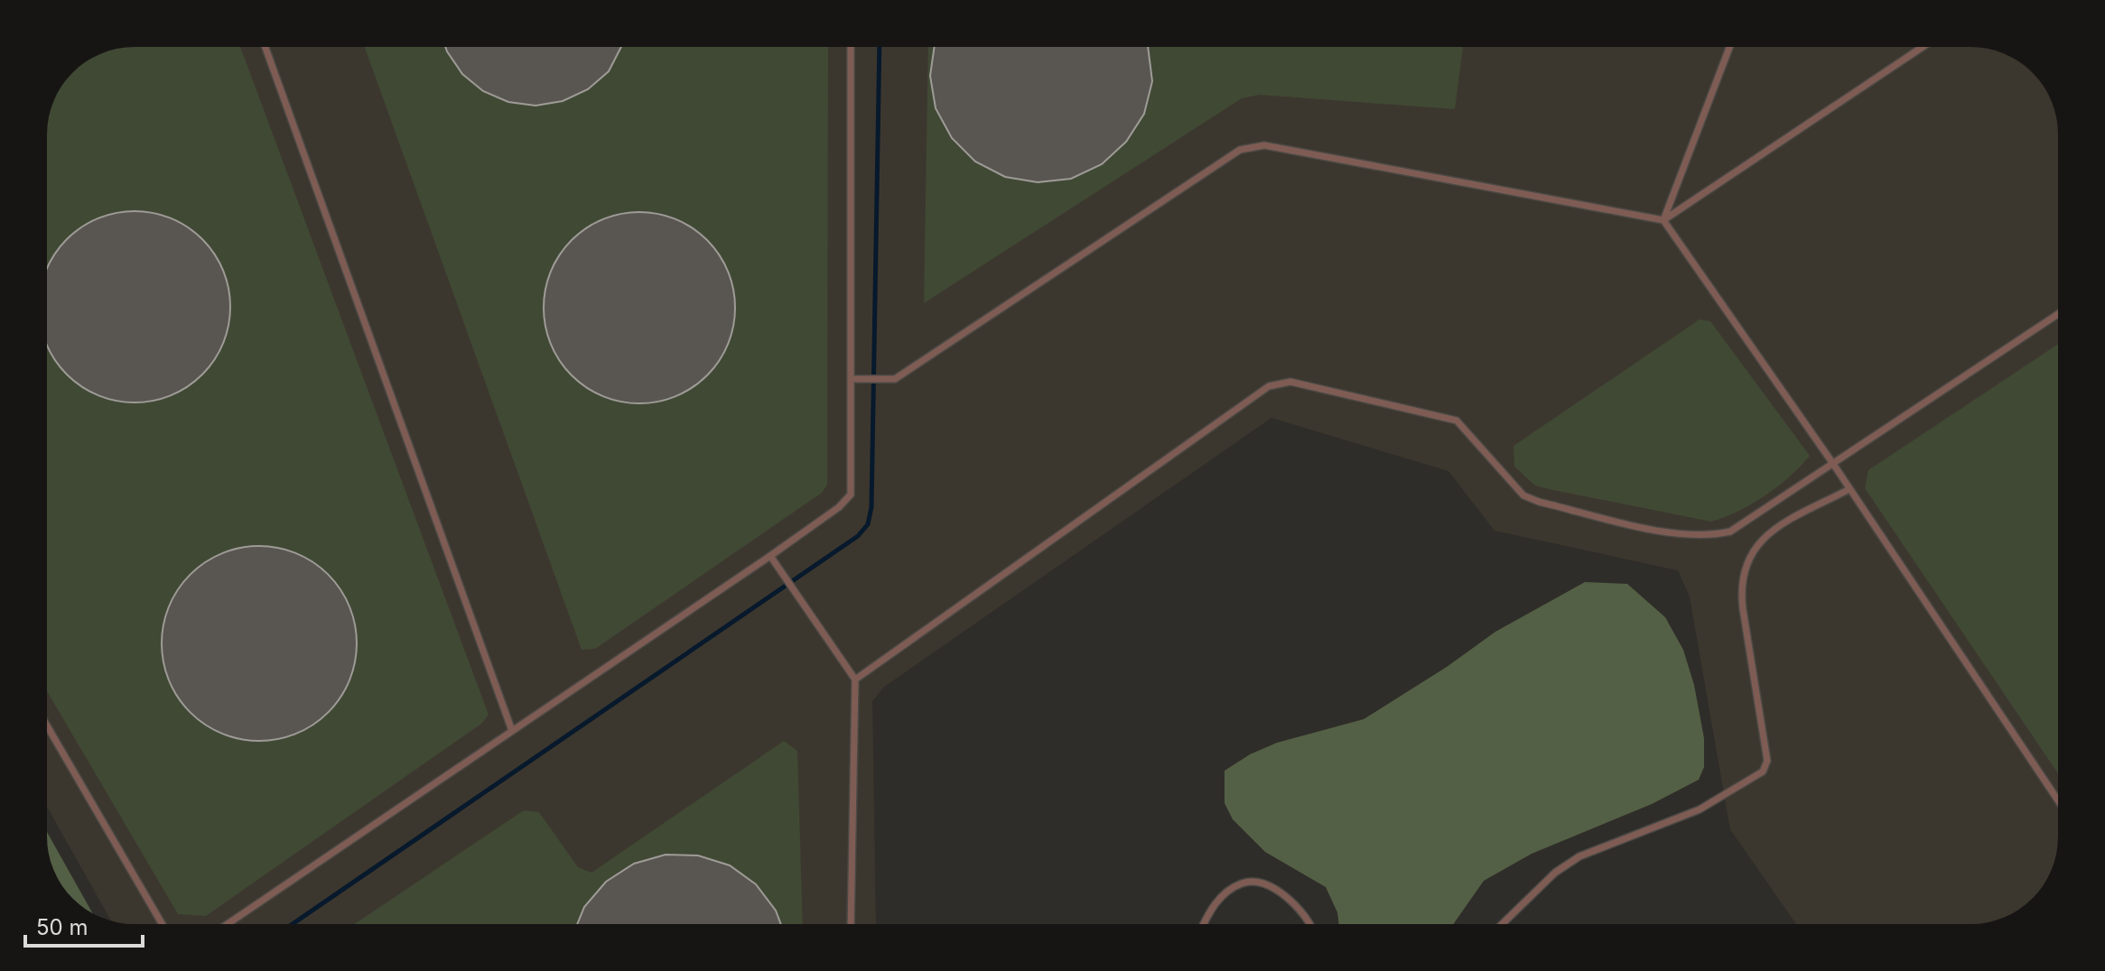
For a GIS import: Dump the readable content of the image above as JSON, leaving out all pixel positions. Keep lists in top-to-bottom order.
{
  "scale_bar": "50 m"
}
